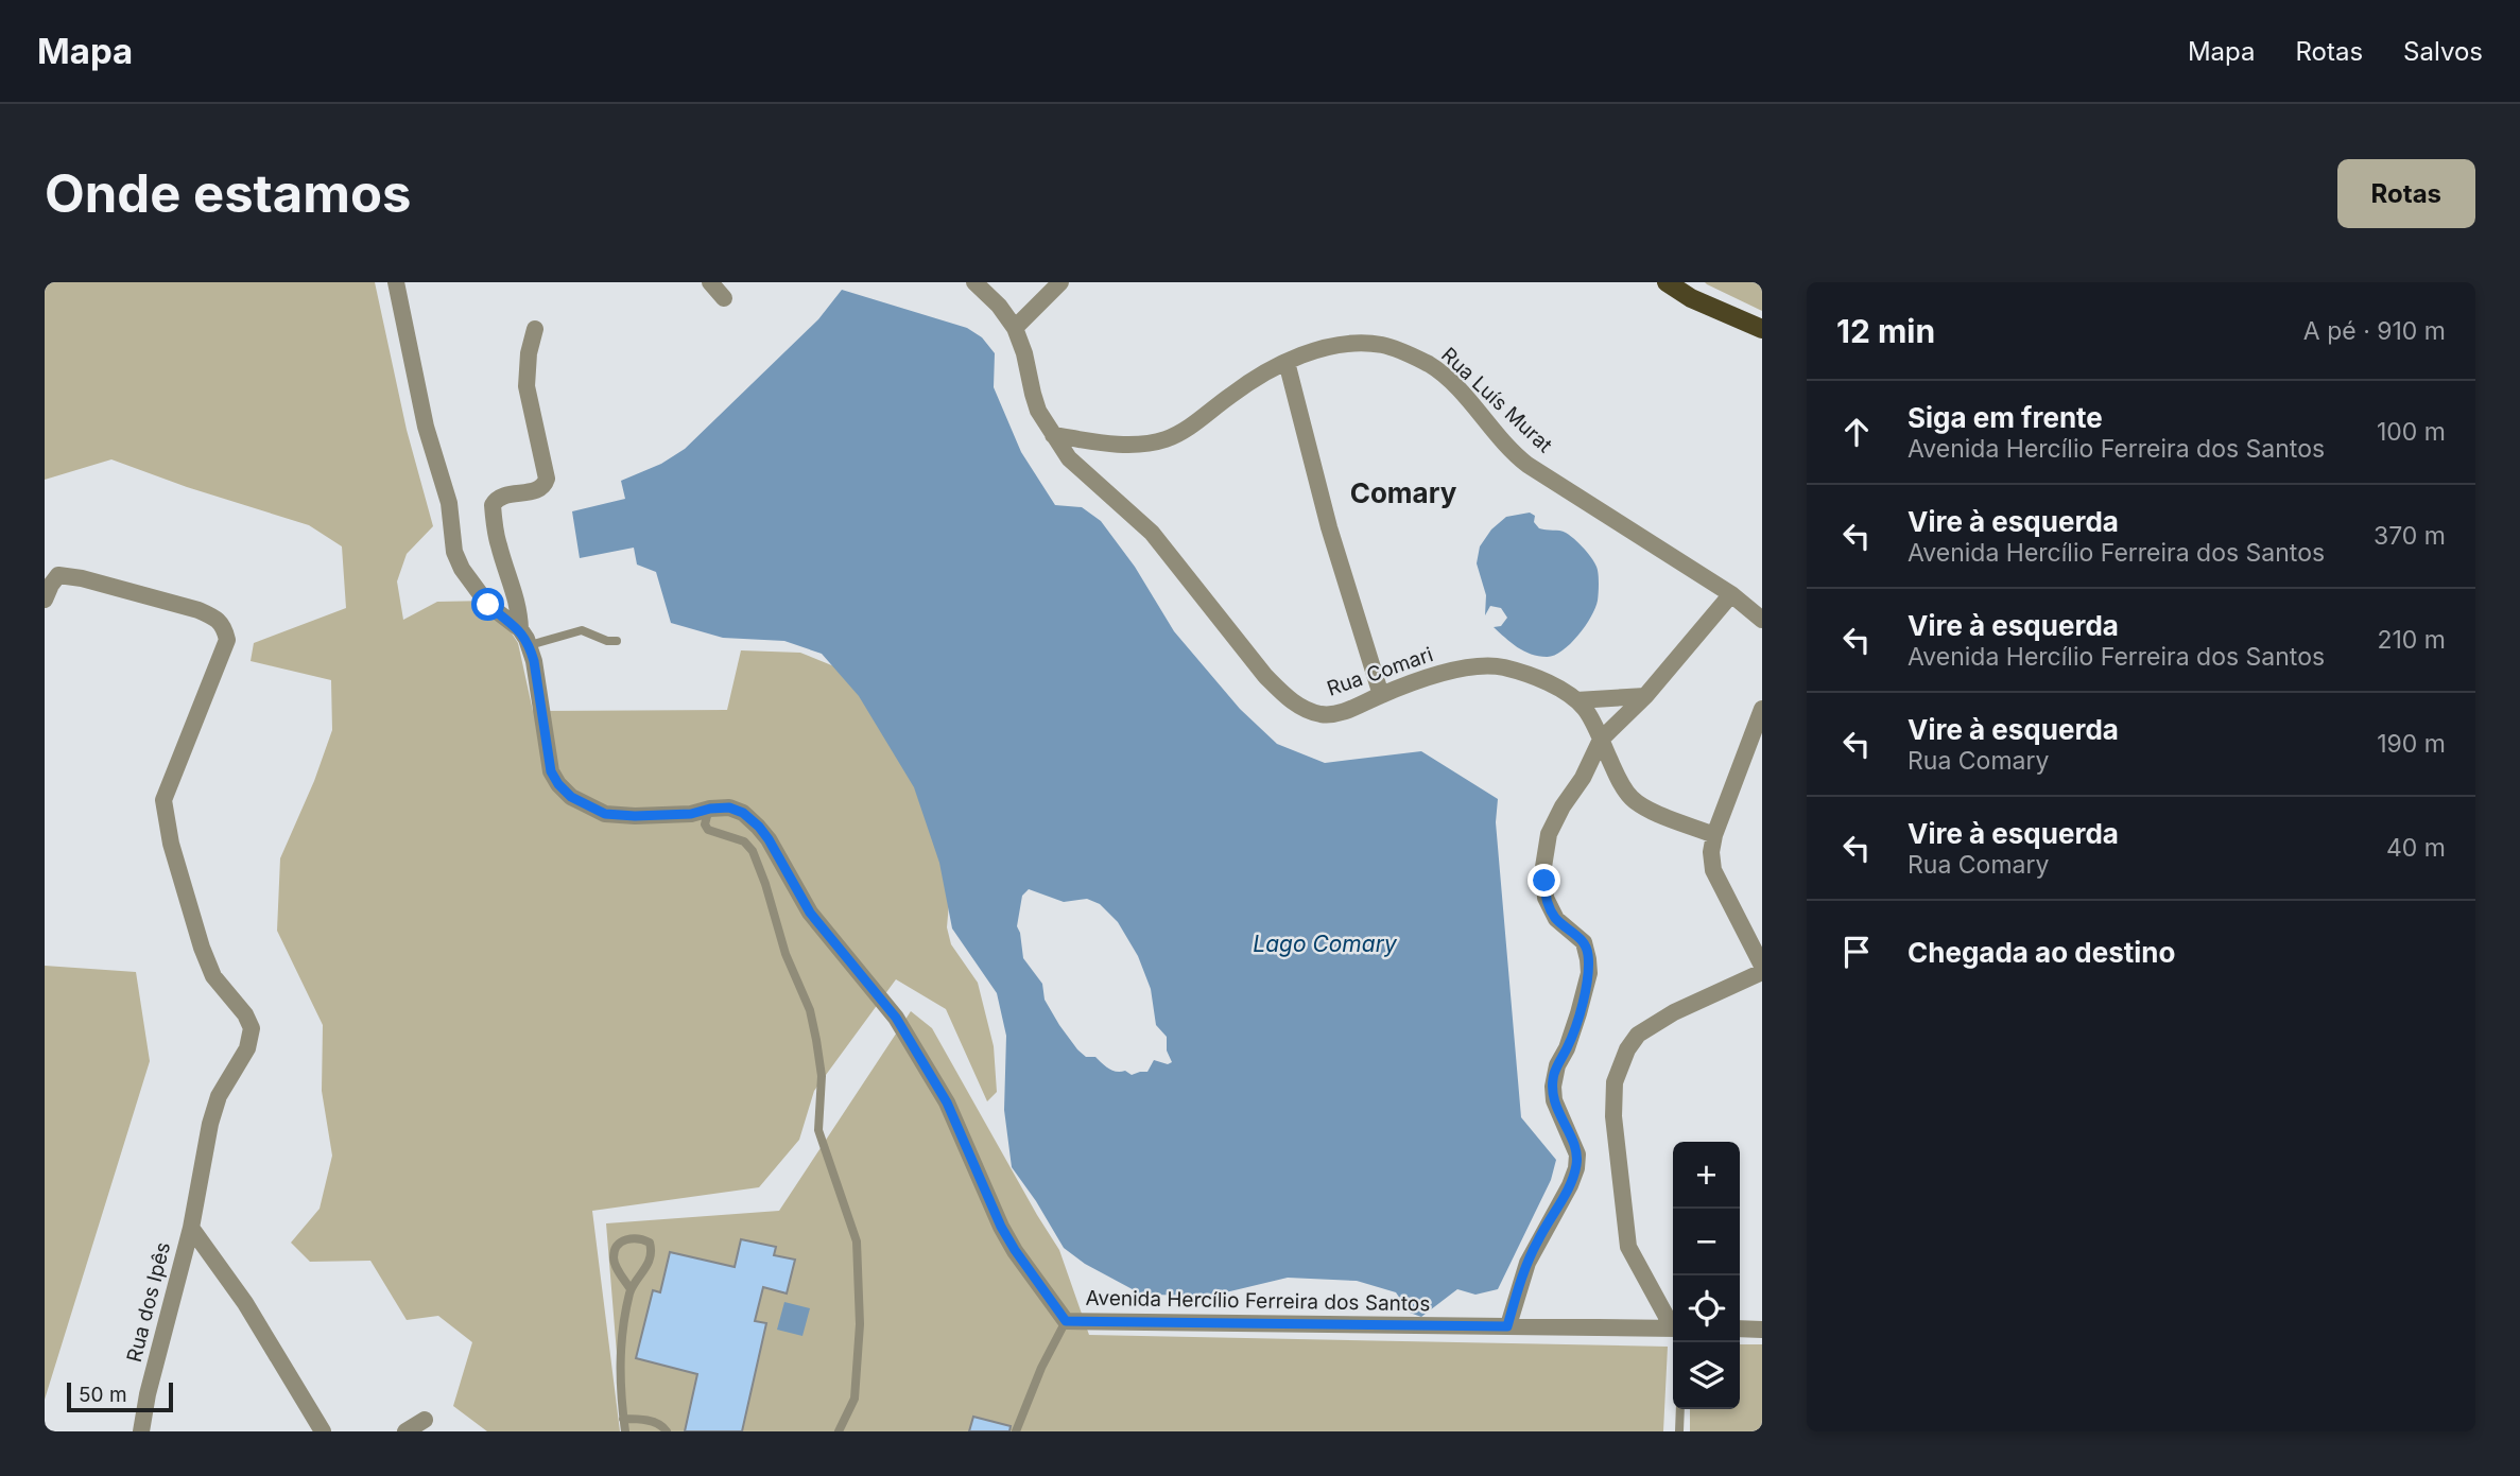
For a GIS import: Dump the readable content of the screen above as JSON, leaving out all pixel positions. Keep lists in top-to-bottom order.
{
  "streets": {
    "street": [
      "Rua Luís Murat",
      "Rua Comari",
      "Avenida Hercílio Ferreira dos Santos",
      "Rua dos Ipês"
    ]
  },
  "crossings": [
    ["Rua Luís Murat", "Rua Comari"]
  ],
  "districts": ["Comary"],
  "water": ["Lago Comary"],
  "scale_bar": "50 m",
  "page": {
    "header": "Mapa",
    "nav": ["Mapa", "Rotas", "Salvos"],
    "buttons": "Rotas",
    "title": "Onde estamos",
    "heading": ["12 min", "A pé · 910 m"],
    "list": [
      ["Siga em frente", "Avenida Hercílio Ferreira dos Santos", "100 m"],
      ["Vire à esquerda", "Avenida Hercílio Ferreira dos Santos", "370 m"],
      ["Vire à esquerda", "Avenida Hercílio Ferreira dos Santos", "210 m"],
      ["Vire à esquerda", "Rua Comary", "190 m"],
      ["Vire à esquerda", "Rua Comary", "40 m"],
      "Chegada ao destino"
    ],
    "map_buttons": ["+", "−"],
    "scale": "50 m"
  }
}
